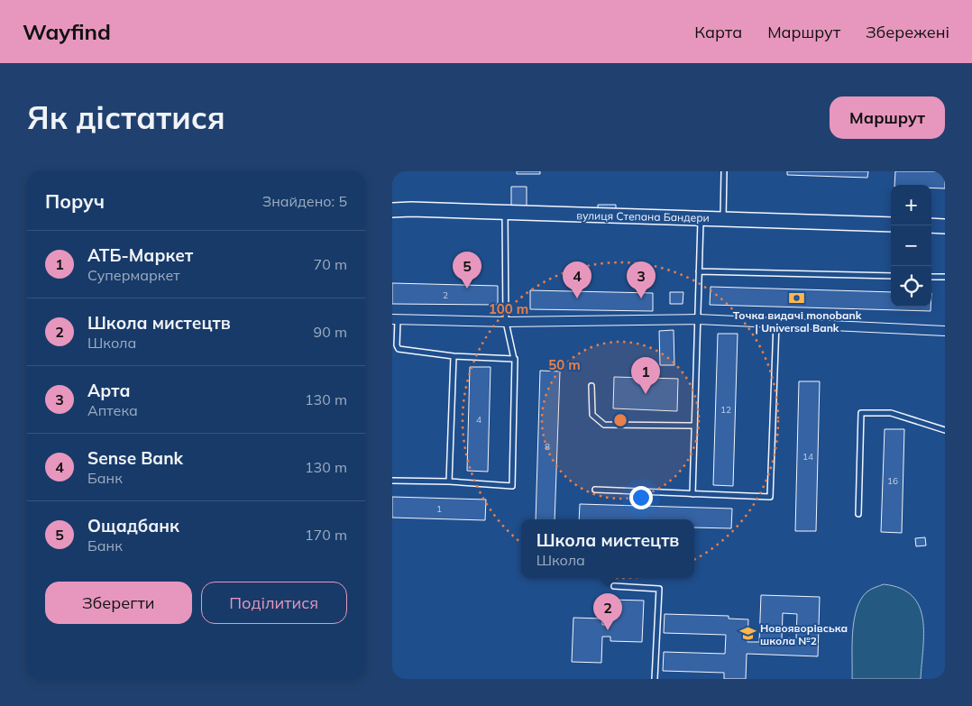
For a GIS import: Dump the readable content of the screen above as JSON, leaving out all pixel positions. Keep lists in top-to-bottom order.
{
  "streets": {
    "street": ["вулиця Степана Бандери"]
  },
  "places": {
    "bank": ["Точка видачі monobank | Universal Bank"],
    "school or university": ["Новояворівська школа №2"]
  },
  "house_numbers": [
    "2",
    "12",
    "4",
    "8",
    "14",
    "16",
    "1"
  ],
  "page": {
    "header": "Wayfind",
    "nav": ["Карта", "Маршрут", "Збережені"],
    "buttons": [
      "Маршрут",
      ["Зберегти", "Поділитися"]
    ],
    "title": "Як дістатися",
    "heading": ["Поруч", "Знайдено: 5"],
    "map_buttons": ["+", "−"],
    "list": [
      {
        "mark": "1",
        "name": "АТБ-Маркет",
        "note": "Супермаркет",
        "value": "70 m"
      },
      {
        "mark": "2",
        "name": "Школа мистецтв",
        "note": "Школа",
        "value": "90 m"
      },
      {
        "mark": "3",
        "name": "Арта",
        "note": "Аптека",
        "value": "130 m"
      },
      {
        "mark": "4",
        "name": "Sense Bank",
        "note": "Банк",
        "value": "130 m"
      },
      {
        "mark": "5",
        "name": "Ощадбанк",
        "note": "Банк",
        "value": "170 m"
      }
    ],
    "pins": [
      "5",
      "3",
      "4",
      "1",
      "2"
    ],
    "popup": ["Школа мистецтв", "Школа"]
  },
  "rings": ["100 m", "50 m"]
}
